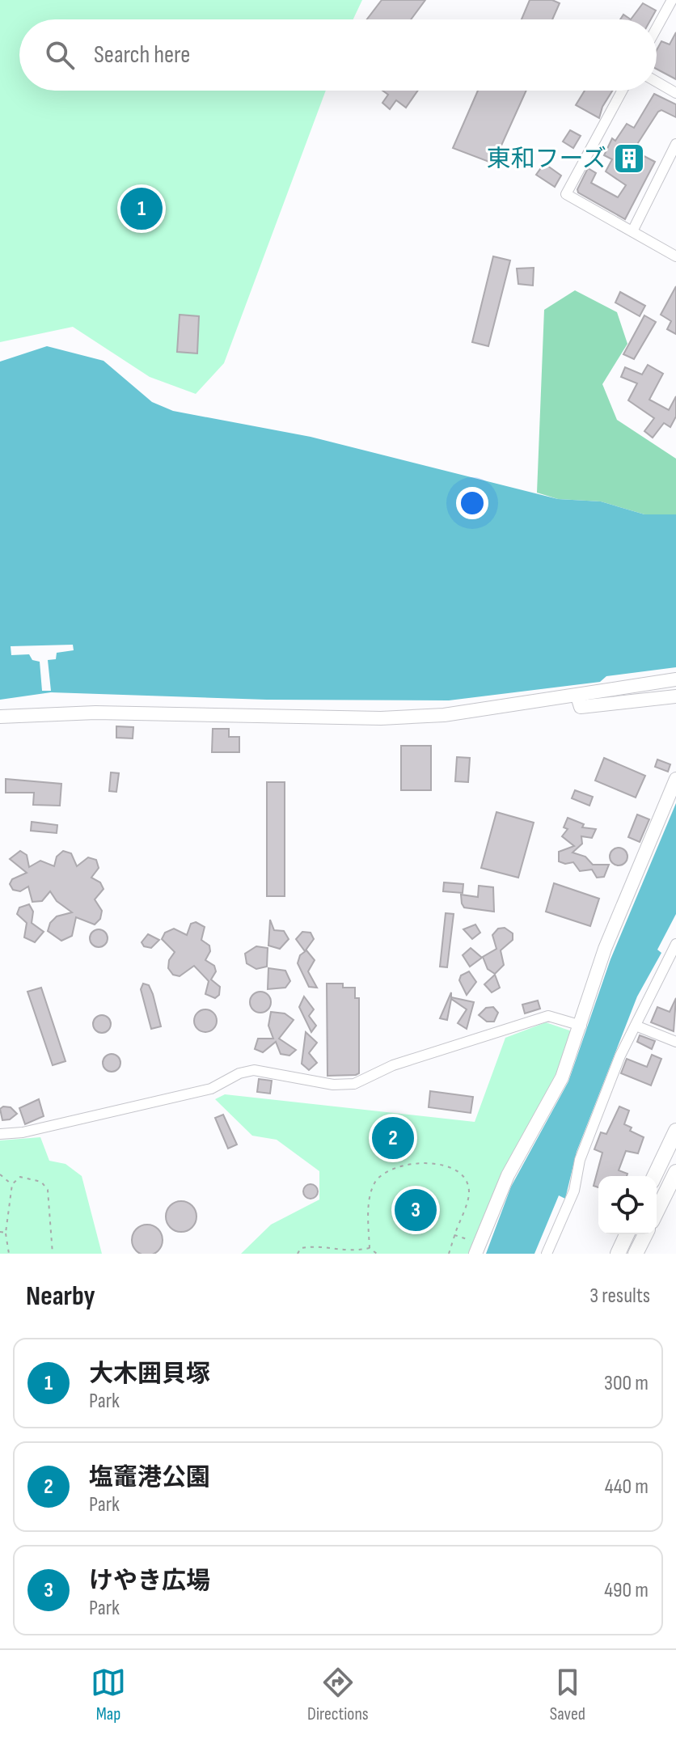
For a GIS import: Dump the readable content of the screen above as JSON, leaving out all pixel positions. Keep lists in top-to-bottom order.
{
  "places": {
    "building": ["東和フーズ"]
  },
  "page": {
    "search": "Search here",
    "pins": ["1", "2", "3"],
    "heading": ["Nearby", "3 results"],
    "list": [
      {
        "mark": "1",
        "name": "大木囲貝塚",
        "note": "Park",
        "value": "300 m"
      },
      {
        "mark": "2",
        "name": "塩竈港公園",
        "note": "Park",
        "value": "440 m"
      },
      {
        "mark": "3",
        "name": "けやき広場",
        "note": "Park",
        "value": "490 m"
      }
    ],
    "nav": ["Map", "Directions", "Saved"]
  }
}
